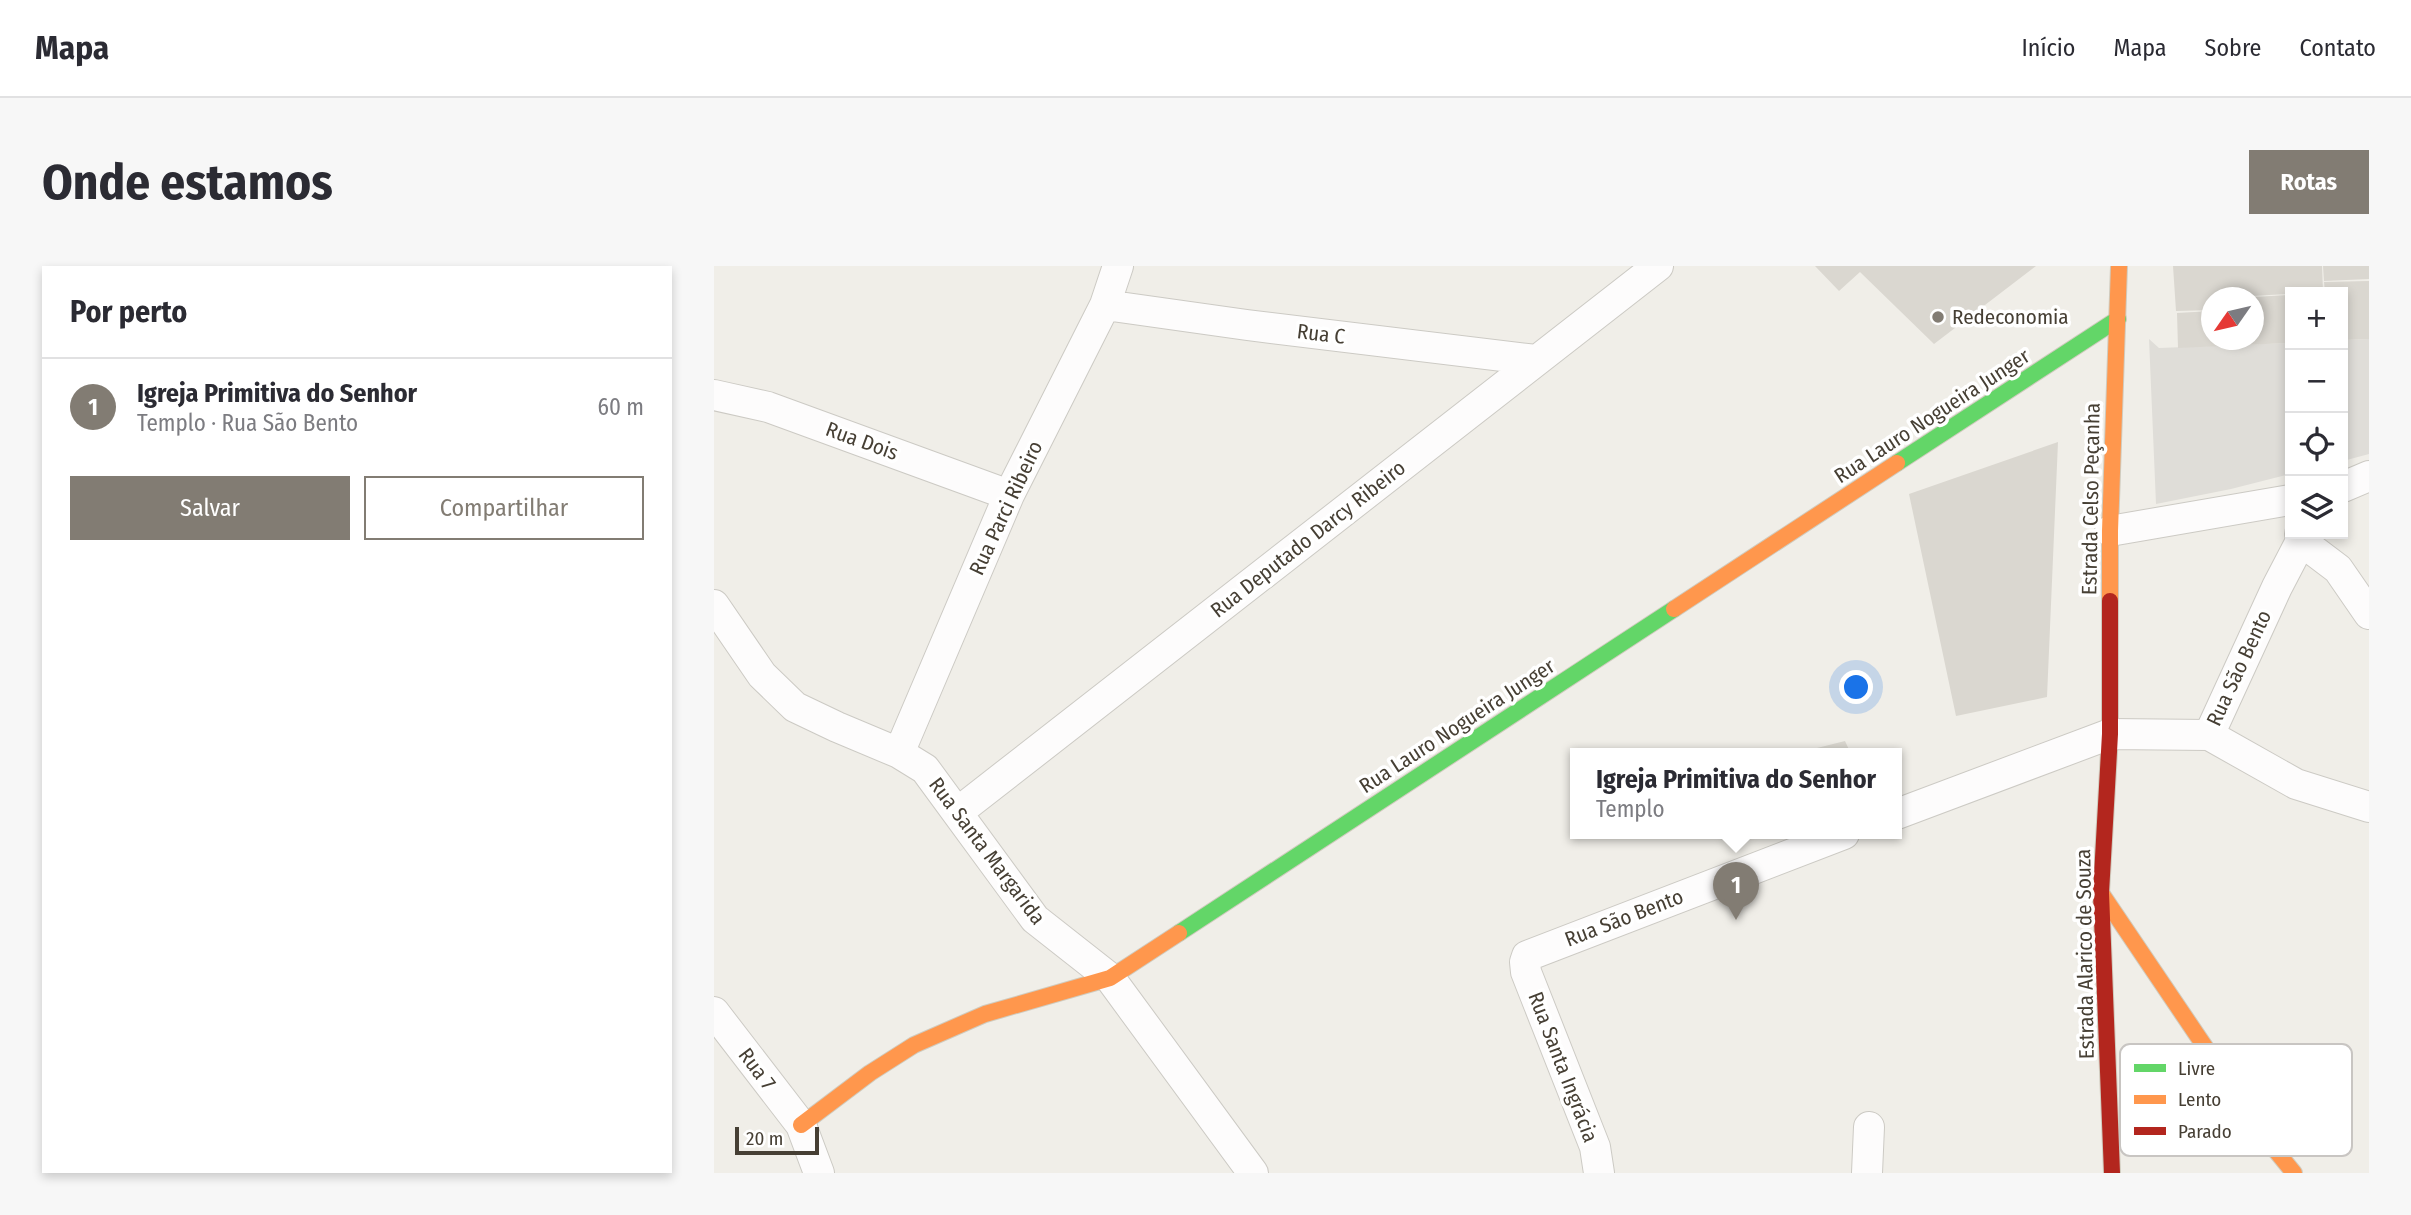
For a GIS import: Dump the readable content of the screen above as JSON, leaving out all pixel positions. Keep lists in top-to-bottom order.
{
  "streets": {
    "street": [
      "Rua C",
      "Rua Lauro Nogueira Junger",
      "Rua Dois",
      "Estrada Celso Peçanha",
      "Rua Parci Ribeiro",
      "Rua Deputado Darcy Ribeiro",
      "Rua São Bento",
      "Rua Santa Margarida",
      "Estrada Alarico de Souza",
      "Rua Santa Ingrácia",
      "Rua 7"
    ]
  },
  "crossings": [
    ["Rua C", "Rua Parci Ribeiro"],
    ["Rua C", "Rua Deputado Darcy Ribeiro"],
    ["Rua Lauro Nogueira Junger", "Estrada Celso Peçanha"],
    ["Rua Lauro Nogueira Junger", "Rua Santa Margarida"],
    ["Rua Lauro Nogueira Junger", "Rua 7"],
    ["Rua Dois", "Rua Parci Ribeiro"],
    ["Estrada Celso Peçanha", "Rua São Bento"],
    ["Estrada Celso Peçanha", "Estrada Alarico de Souza"],
    ["Rua Parci Ribeiro", "Rua Santa Margarida"],
    ["Rua Deputado Darcy Ribeiro", "Rua Santa Margarida"],
    ["Rua São Bento", "Estrada Alarico de Souza"],
    ["Rua São Bento", "Rua Santa Ingrácia"]
  ],
  "places": ["Redeconomia"],
  "legend": ["Livre", "Lento", "Parado"],
  "scale_bar": "20 m",
  "north": "bottom left",
  "page": {
    "header": "Mapa",
    "nav": [
      "Início",
      "Mapa",
      "Sobre",
      "Contato"
    ],
    "buttons": [
      "Rotas",
      ["Salvar", "Compartilhar"]
    ],
    "title": "Onde estamos",
    "heading": "Por perto",
    "map_buttons": ["+", "−"],
    "list": [
      {
        "mark": "1",
        "name": "Igreja Primitiva do Senhor",
        "note": "Templo · Rua São Bento",
        "value": "60 m"
      }
    ],
    "popup": ["Igreja Primitiva do Senhor", "Templo"],
    "pins": "1",
    "scale": "20 m"
  }
}
